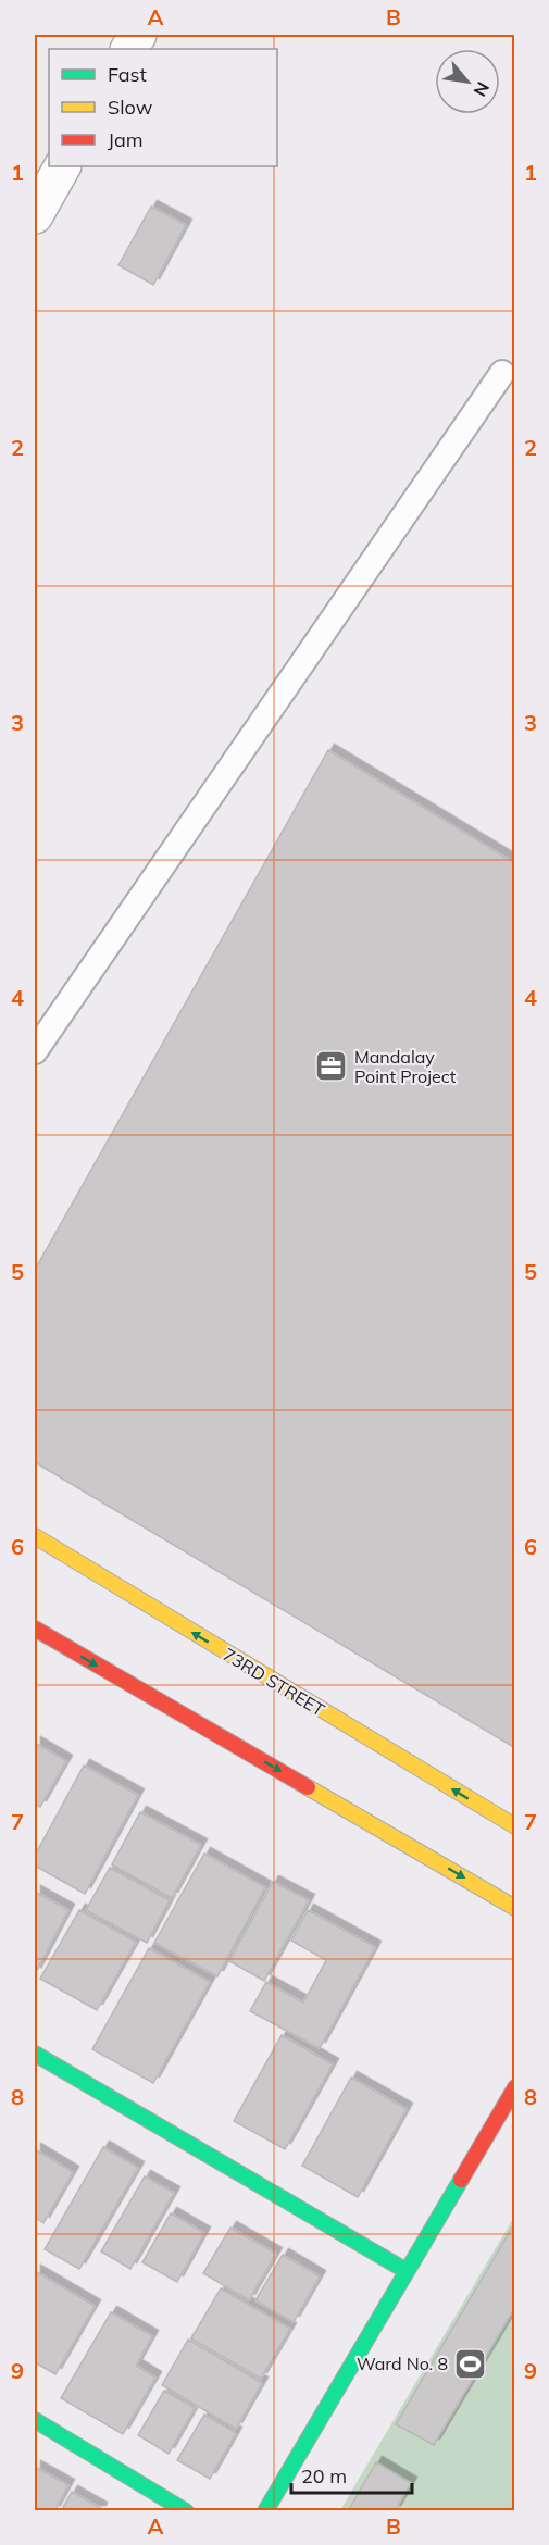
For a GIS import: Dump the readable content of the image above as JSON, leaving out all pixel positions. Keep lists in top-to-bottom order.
{
  "streets": {
    "main road": ["73RD STREET"]
  },
  "places": {
    "office": ["Mandalay Point Project"],
    "sports": ["Ward No. 8"]
  },
  "legend": ["Fast", "Slow", "Jam"],
  "scale_bar": "20 m",
  "north": "bottom right",
  "grid": {
    "columns": ["A", "B"],
    "rows": [
      "1",
      "2",
      "3",
      "4",
      "5",
      "6",
      "7",
      "8",
      "9"
    ]
  }
}
